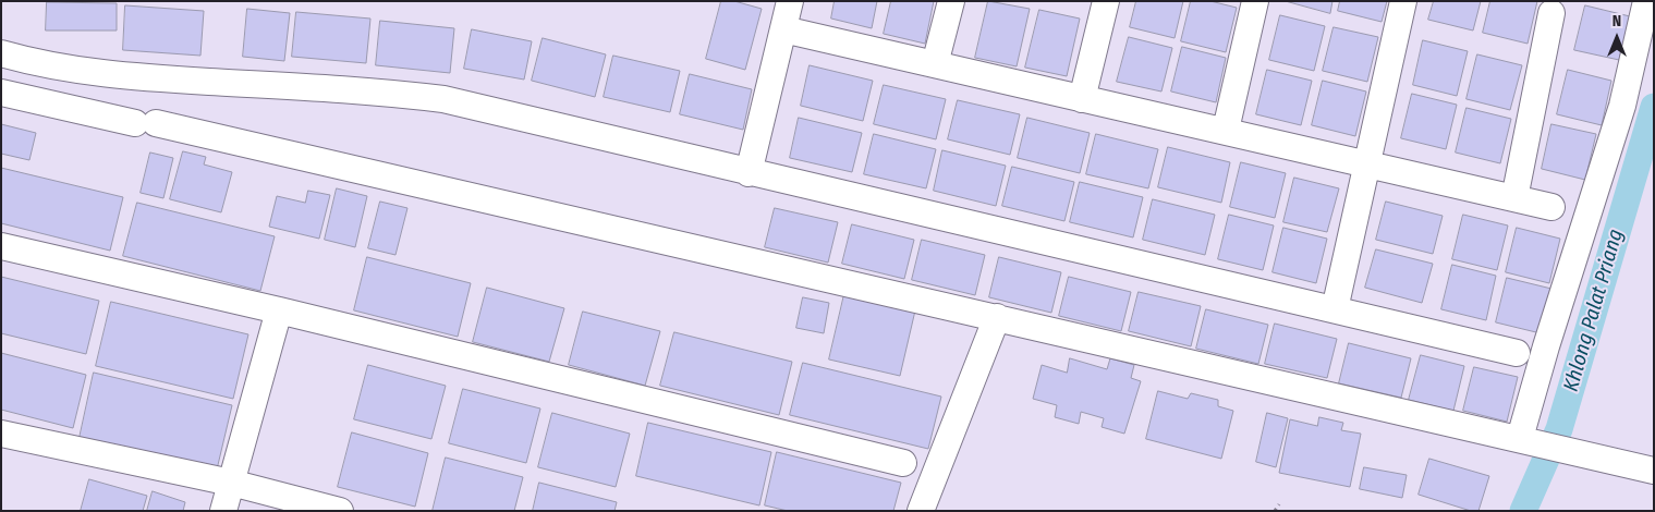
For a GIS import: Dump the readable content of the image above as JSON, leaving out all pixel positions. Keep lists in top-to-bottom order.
{
  "water": ["Khlong Palat Priang"],
  "north": "top"
}
